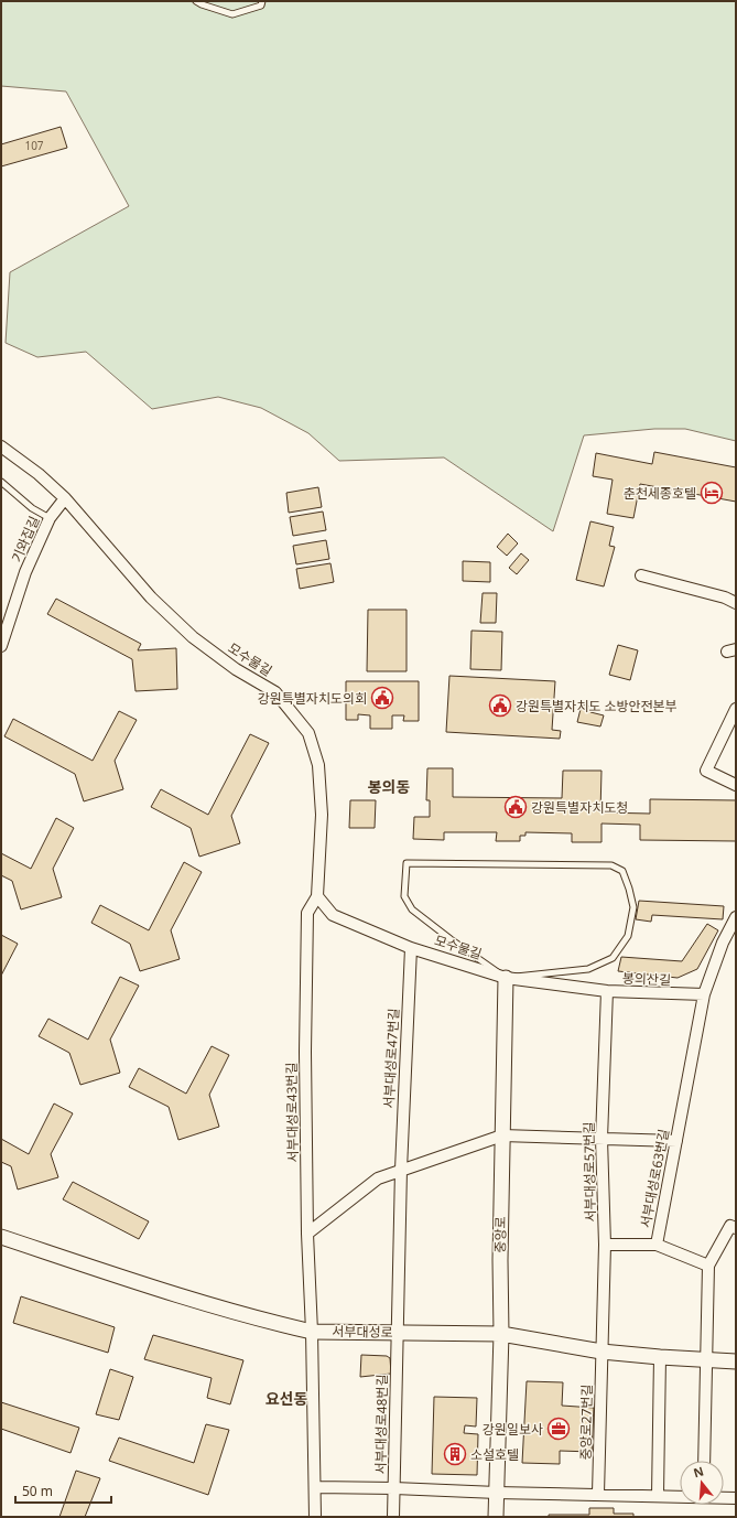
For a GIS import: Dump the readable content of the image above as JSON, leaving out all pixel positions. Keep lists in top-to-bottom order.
{
  "streets": {
    "street": [
      "기와집길",
      "모수물길",
      "봉의산길",
      "서부대성로47번길",
      "서부대성로43번길",
      "서부대성로57번길",
      "서부대성로63번길",
      "중앙로",
      "서부대성로",
      "중앙로27번길",
      "서부대성로48번길"
    ]
  },
  "crossings": [
    ["기와집길", "모수물길"],
    ["모수물길", "봉의산길"],
    ["모수물길", "서부대성로47번길"],
    ["모수물길", "서부대성로43번길"],
    ["모수물길", "중앙로"],
    ["봉의산길", "서부대성로57번길"],
    ["봉의산길", "서부대성로63번길"],
    ["봉의산길", "중앙로"],
    ["서부대성로47번길", "서부대성로"],
    ["서부대성로47번길", "서부대성로48번길"],
    ["서부대성로43번길", "서부대성로"],
    ["서부대성로57번길", "서부대성로"],
    ["서부대성로57번길", "중앙로27번길"],
    ["중앙로", "서부대성로"],
    ["서부대성로", "중앙로27번길"],
    ["서부대성로", "서부대성로48번길"]
  ],
  "districts": ["봉의동", "요선동"],
  "places": {
    "hotel": ["춘천세종호텔"],
    "public building": ["강원특별자치도의회", "강원특별자치도 소방안전본부", "강원특별자치도청"],
    "office": ["강원일보사"],
    "building": ["소설호텔"]
  },
  "house_numbers": ["107"],
  "scale_bar": "50 m",
  "north": "top"
}
